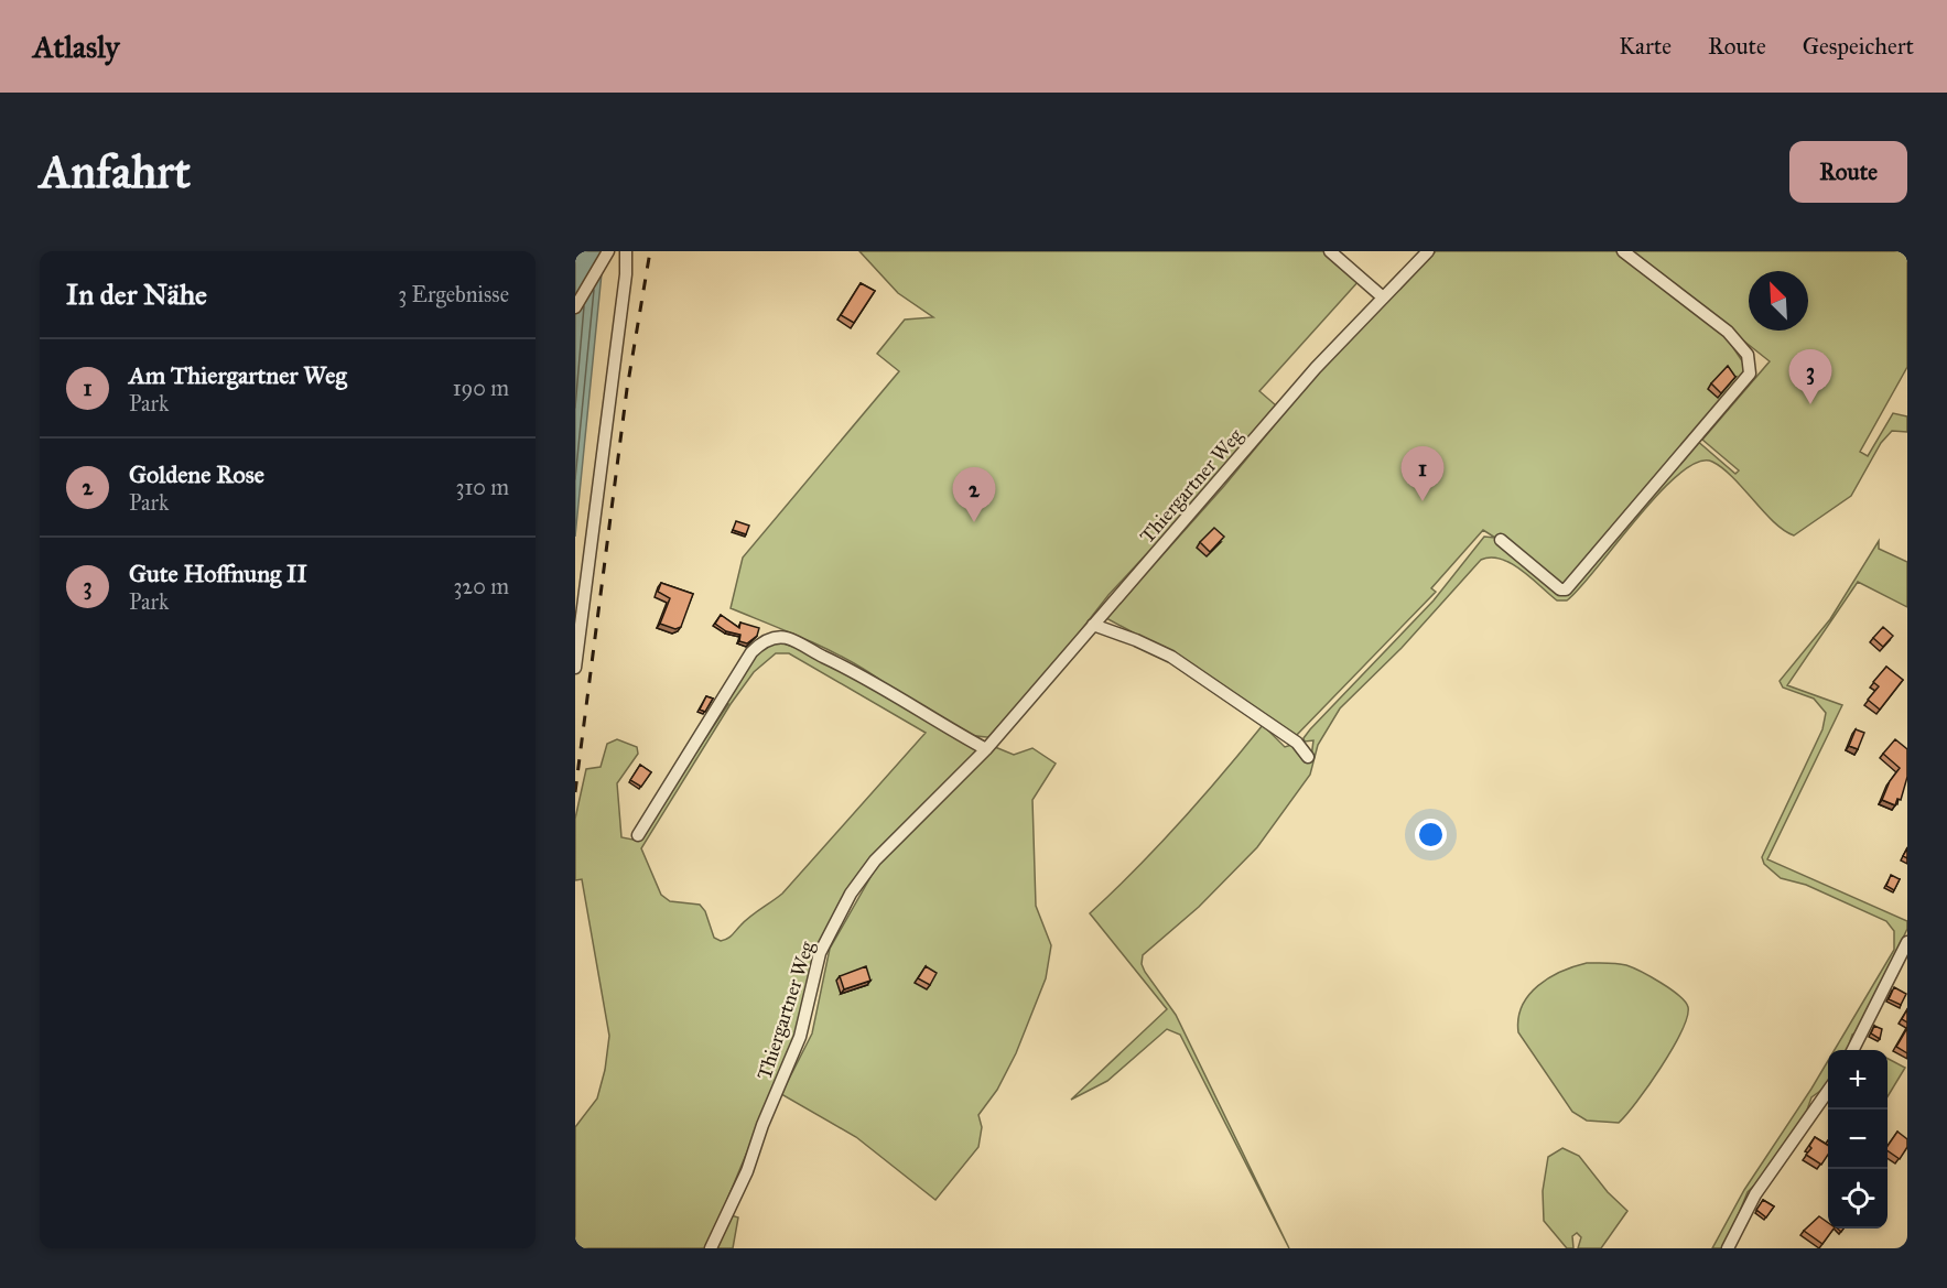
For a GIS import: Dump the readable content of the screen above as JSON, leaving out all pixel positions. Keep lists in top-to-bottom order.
{
  "streets": {
    "street": ["Thiergartner Weg"]
  },
  "north": "top left",
  "page": {
    "header": "Atlasly",
    "nav": ["Karte", "Route", "Gespeichert"],
    "buttons": "Route",
    "title": "Anfahrt",
    "heading": ["In der Nähe", "3 Ergebnisse"],
    "list": [
      {
        "mark": "1",
        "name": "Am Thiergartner Weg",
        "note": "Park",
        "value": "190 m"
      },
      {
        "mark": "2",
        "name": "Goldene Rose",
        "note": "Park",
        "value": "310 m"
      },
      {
        "mark": "3",
        "name": "Gute Hoffnung II",
        "note": "Park",
        "value": "320 m"
      }
    ],
    "pins": ["3", "1", "2"],
    "map_buttons": ["+", "−"]
  }
}
